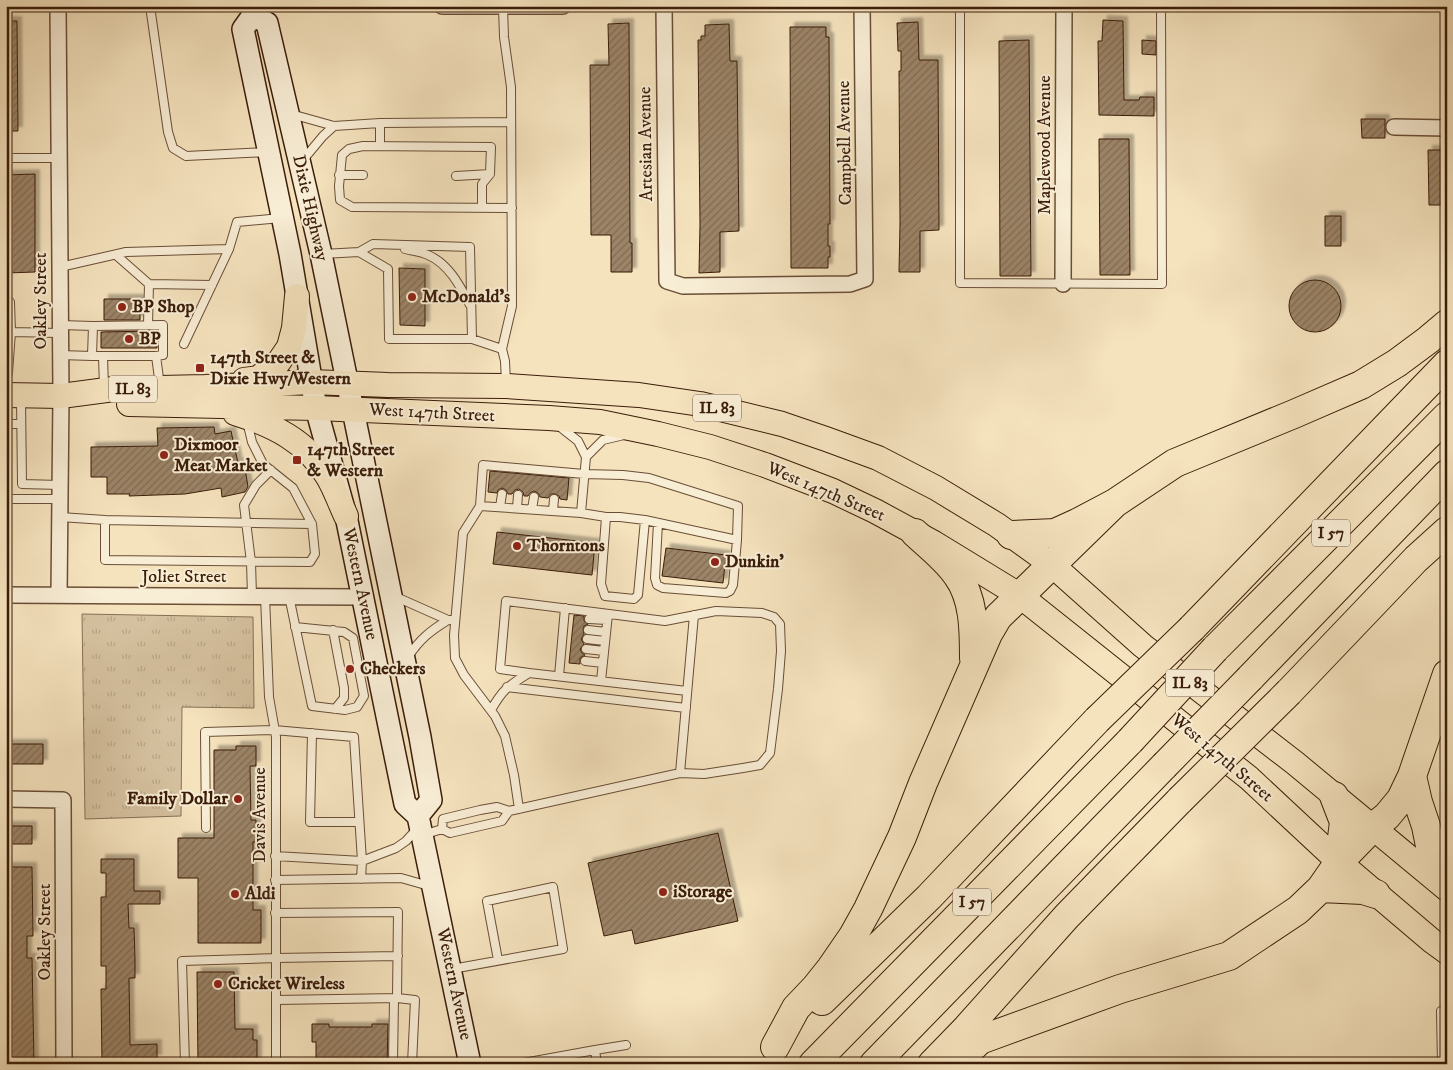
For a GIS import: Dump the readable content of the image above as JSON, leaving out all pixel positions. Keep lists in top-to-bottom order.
{
  "streets": {
    "highway": ["I 57"],
    "main road": [
      "Dixie Highway",
      "IL 83",
      "West 147th Street",
      "Western Avenue"
    ],
    "street": [
      "Campbell Avenue",
      "Artesian Avenue",
      "Maplewood Avenue",
      "Oakley Street",
      "Joliet Street"
    ],
    "lane": ["Davis Avenue"]
  },
  "crossings": [
    ["Campbell Avenue", "Artesian Avenue"],
    ["Dixie Highway", "West 147th Street"],
    ["Dixie Highway", "Western Avenue"],
    ["Oakley Street", "West 147th Street"],
    ["Oakley Street", "Joliet Street"],
    ["West 147th Street", "Western Avenue"],
    ["Joliet Street", "Western Avenue"],
    ["Joliet Street", "Davis Avenue"]
  ],
  "places": {
    "other": [
      "McDonald's",
      "BP Shop",
      "BP",
      "Dixmoor Meat Market",
      "Thorntons",
      "Dunkin'",
      "Checkers",
      "Family Dollar",
      "iStorage",
      "Aldi",
      "Cricket Wireless"
    ],
    "transit": ["147th Street & Dixie Hwy/Western", "147th Street & Western"]
  }
}
